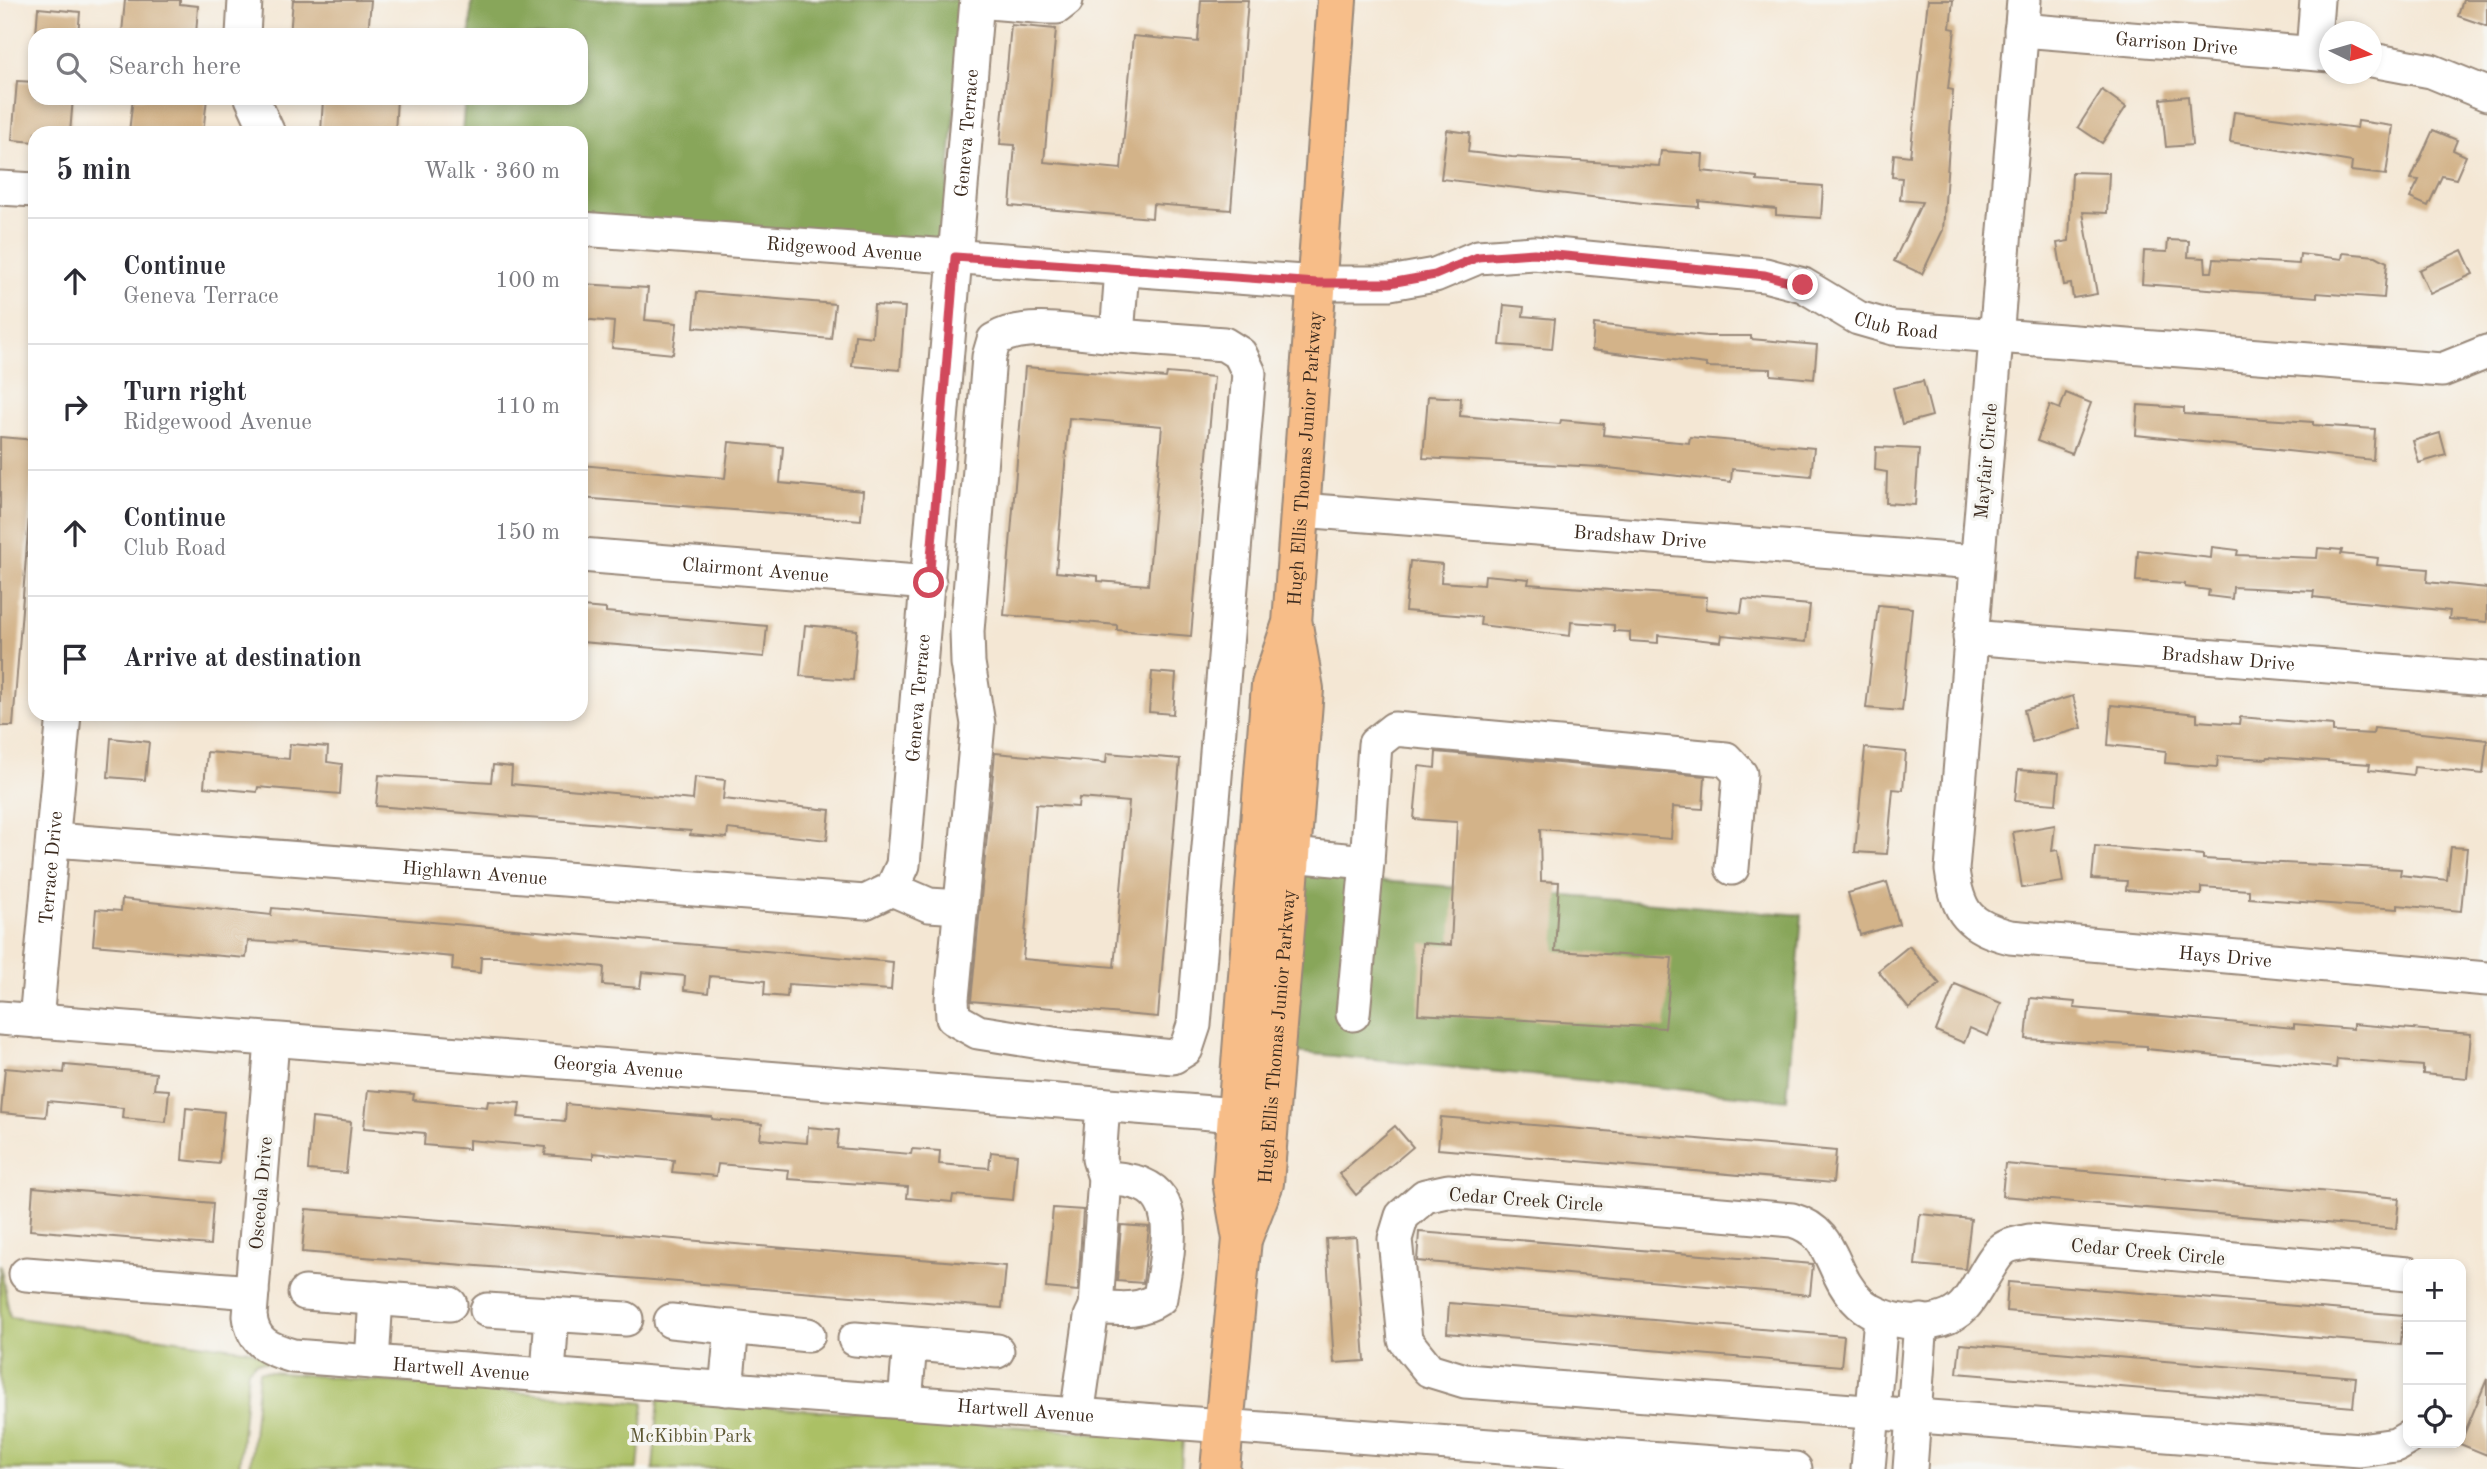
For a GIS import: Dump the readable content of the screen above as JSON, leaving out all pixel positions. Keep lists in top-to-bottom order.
{
  "streets": {
    "main road": ["Hugh Ellis Thomas Junior Parkway"],
    "street": [
      "Garrison Drive",
      "Geneva Terrace",
      "Ridgewood Avenue",
      "Club Road",
      "Mayfair Circle",
      "Bradshaw Drive",
      "Clairmont Avenue",
      "Terrace Drive",
      "Highlawn Avenue",
      "Hays Drive",
      "Georgia Avenue",
      "Osceola Drive",
      "Cedar Creek Circle",
      "Hartwell Avenue"
    ]
  },
  "crossings": [
    ["Garrison Drive", "Mayfair Circle"],
    ["Geneva Terrace", "Ridgewood Avenue"],
    ["Geneva Terrace", "Clairmont Avenue"],
    ["Geneva Terrace", "Highlawn Avenue"],
    ["Ridgewood Avenue", "Club Road"],
    ["Ridgewood Avenue", "Hugh Ellis Thomas Junior Parkway"],
    ["Club Road", "Hugh Ellis Thomas Junior Parkway"],
    ["Club Road", "Mayfair Circle"],
    ["Hugh Ellis Thomas Junior Parkway", "Bradshaw Drive"],
    ["Hugh Ellis Thomas Junior Parkway", "Georgia Avenue"],
    ["Hugh Ellis Thomas Junior Parkway", "Hartwell Avenue"],
    ["Mayfair Circle", "Bradshaw Drive"],
    ["Mayfair Circle", "Hays Drive"],
    ["Terrace Drive", "Highlawn Avenue"],
    ["Terrace Drive", "Georgia Avenue"],
    ["Georgia Avenue", "Osceola Drive"],
    ["Osceola Drive", "Hartwell Avenue"]
  ],
  "parks": ["McKibbin Park"],
  "north": "right",
  "page": {
    "search": "Search here",
    "heading": ["5 min", "Walk · 360 m"],
    "list": [
      ["Continue", "Geneva Terrace", "100 m"],
      ["Turn right", "Ridgewood Avenue", "110 m"],
      ["Continue", "Club Road", "150 m"],
      "Arrive at destination"
    ],
    "map_buttons": ["+", "−"]
  }
}
